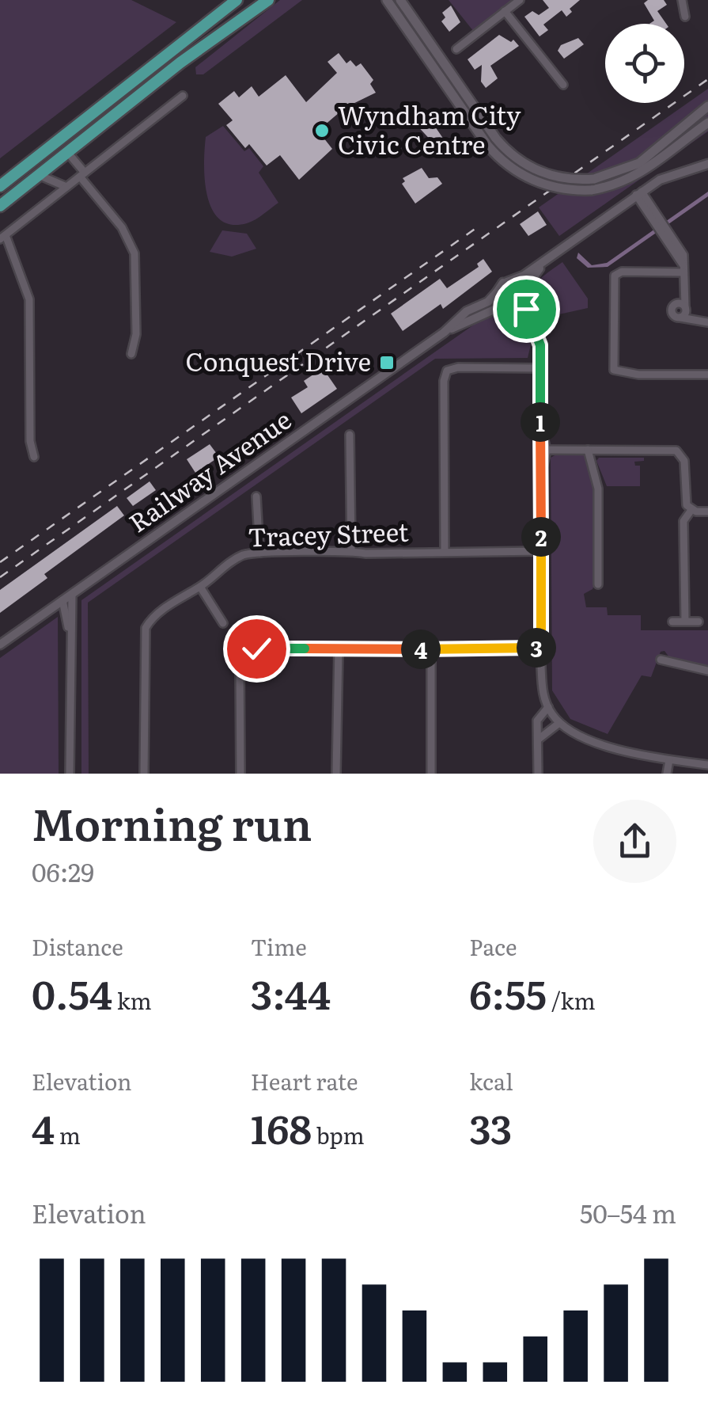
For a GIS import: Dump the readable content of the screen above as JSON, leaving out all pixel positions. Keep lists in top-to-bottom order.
{
  "streets": {
    "street": ["Railway Avenue", "Tracey Street"]
  },
  "places": {
    "other": ["Wyndham City Civic Centre"],
    "transit": ["Conquest Drive"]
  },
  "page": {
    "pins": [
      "1",
      "2",
      "3",
      "4"
    ],
    "heading": ["Morning run", "06:29"],
    "stats": [
      ["Distance", "0.54 km"],
      ["Time", "3:44"],
      ["Pace", "6:55 /km"],
      ["Elevation", "4 m"],
      ["Heart rate", "168 bpm"],
      ["kcal", "33"]
    ],
    "chart": ["Elevation", "50–54 m"]
  }
}
